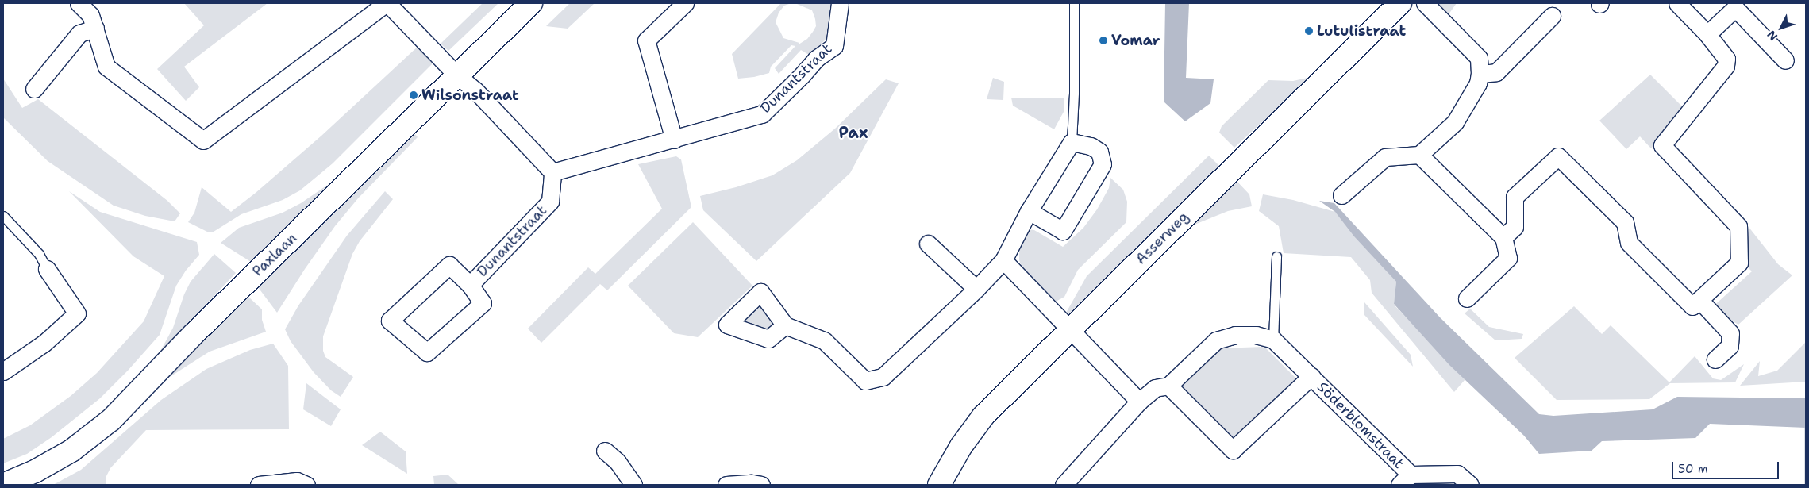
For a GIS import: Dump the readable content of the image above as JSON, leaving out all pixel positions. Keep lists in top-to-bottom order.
{
  "streets": {
    "street": [
      "Dunantstraat",
      "Asserweg",
      "Paxlaan",
      "Söderblomstraat"
    ]
  },
  "districts": ["Pax"],
  "places": ["Lutulistraat", "Vomar", "Wilsonstraat"],
  "scale_bar": "50 m",
  "north": "bottom left"
}
